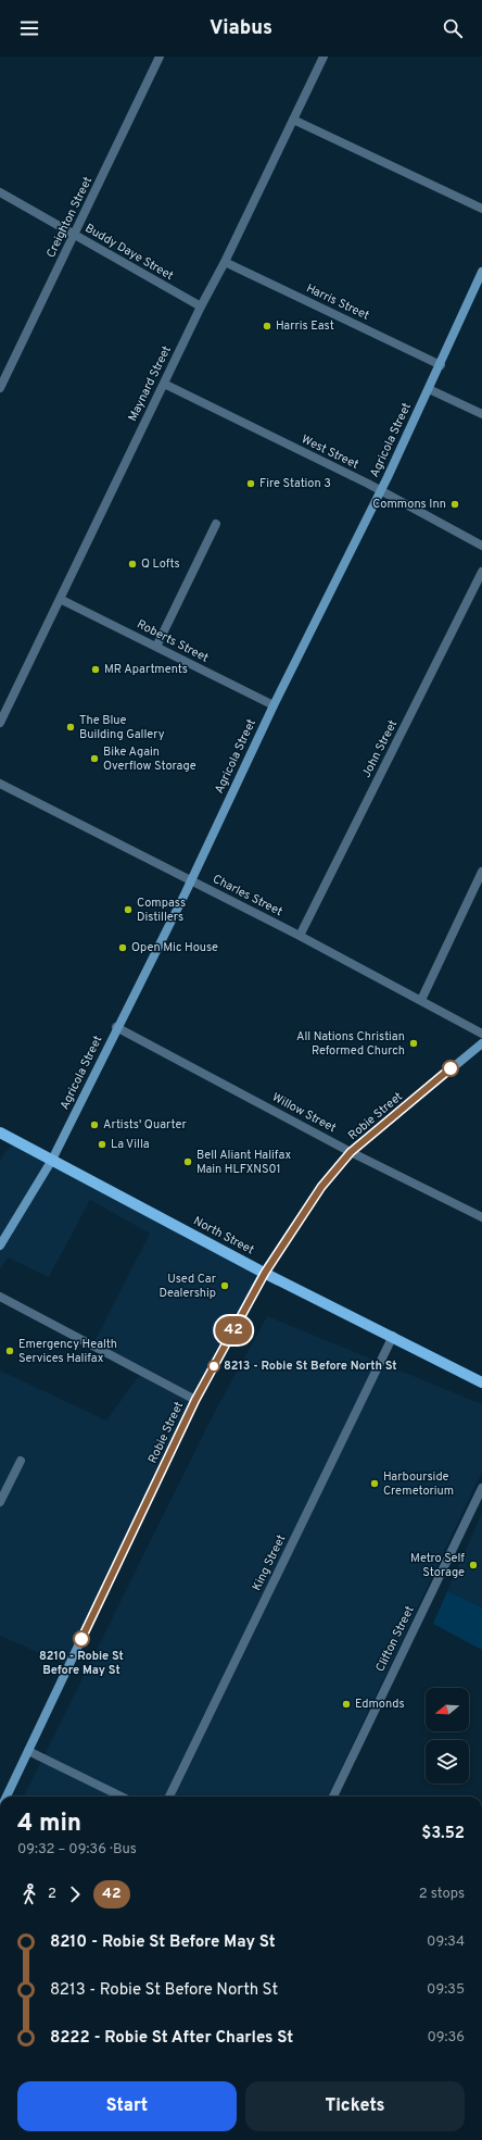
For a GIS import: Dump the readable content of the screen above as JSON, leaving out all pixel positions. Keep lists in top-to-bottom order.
{
  "streets": {
    "main road": ["North Street"],
    "street": [
      "Creighton Street",
      "Buddy Daye Street",
      "Harris Street",
      "Maynard Street",
      "Agricola Street",
      "West Street",
      "Roberts Street",
      "John Street",
      "Charles Street",
      "Willow Street",
      "Robie Street",
      "King Street",
      "Clifton Street"
    ]
  },
  "crossings": [
    ["Creighton Street", "Buddy Daye Street"],
    ["Buddy Daye Street", "Maynard Street"],
    ["Harris Street", "Maynard Street"],
    ["Harris Street", "Agricola Street"],
    ["Maynard Street", "West Street"],
    ["Maynard Street", "Roberts Street"],
    ["Agricola Street", "West Street"],
    ["Agricola Street", "Roberts Street"],
    ["Agricola Street", "Charles Street"],
    ["Agricola Street", "Willow Street"],
    ["Agricola Street", "North Street"],
    ["John Street", "Charles Street"],
    ["Willow Street", "Robie Street"],
    ["Robie Street", "North Street"],
    ["North Street", "King Street"]
  ],
  "places": [
    "Harris East",
    "Fire Station 3",
    "Commons Inn",
    "Q Lofts",
    "MR Apartments",
    "The Blue Building Gallery",
    "Bike Again Overflow Storage",
    "Compass Distillers",
    "Open Mic House",
    "All Nations Christian Reformed Church",
    "Artists' Quarter",
    "La Villa",
    "Bell Aliant Halifax Main HLFXNS01",
    "Used Car Dealership",
    "Emergency Health Services Halifax",
    "8213 - Robie St Before North St",
    "Harbourside Cremetorium",
    "Metro Self Storage",
    "8210 - Robie St Before May St",
    "Edmonds"
  ],
  "lines": ["bus line 42"],
  "north": "left",
  "page": {
    "header": "Viabus",
    "on_map": "42",
    "heading": ["4 min", "09:32 – 09:36 · Bus", "$3.52"],
    "legs": ["2", "42", "2 stops"],
    "list": [
      {
        "name": "8210 - Robie St Before May St",
        "value": "09:34"
      },
      {
        "name": "8213 - Robie St Before North St",
        "value": "09:35"
      },
      {
        "name": "8222 - Robie St After Charles St",
        "value": "09:36"
      }
    ],
    "buttons": ["Start", "Tickets"]
  }
}
